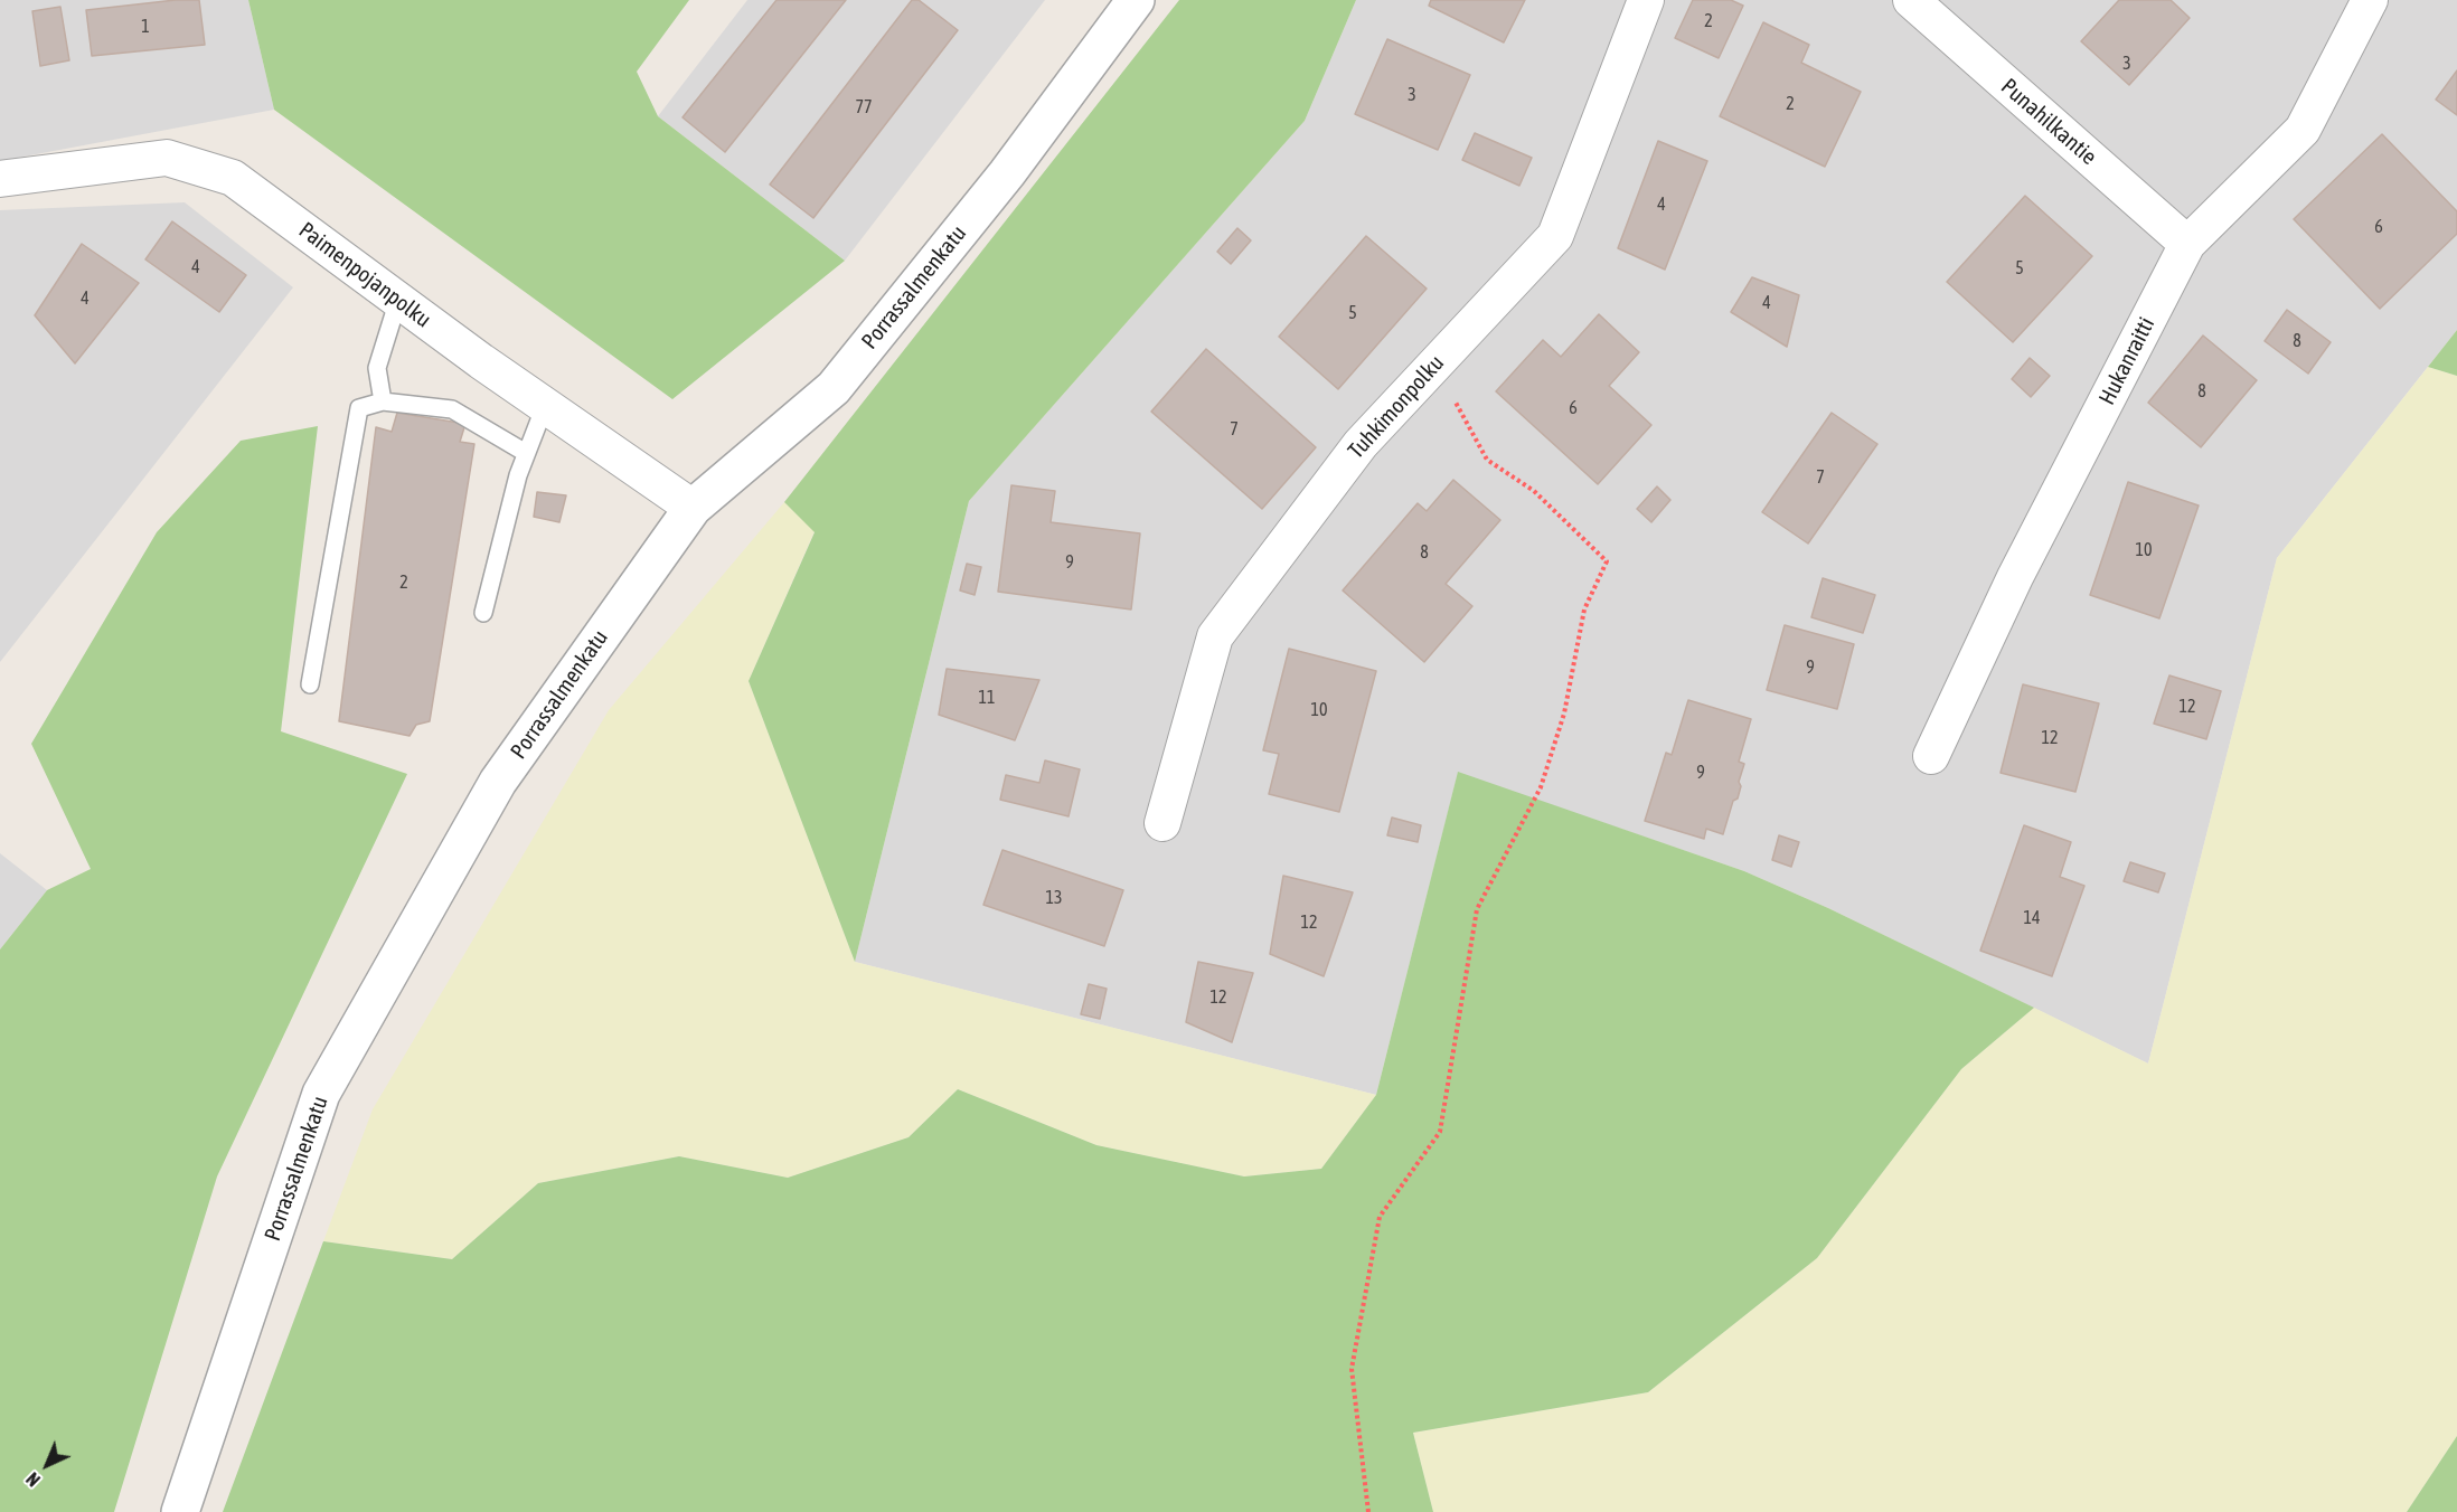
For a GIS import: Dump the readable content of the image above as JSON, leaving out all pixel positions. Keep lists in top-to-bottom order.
{
  "streets": {
    "street": [
      "Punahilkantie",
      "Paimenpojanpolku",
      "Porrassalmenkatu",
      "Hukanraitti",
      "Tuhkimonpolku"
    ]
  },
  "crossings": [
    ["Punahilkantie", "Hukanraitti"],
    ["Paimenpojanpolku", "Porrassalmenkatu"]
  ],
  "house_numbers": [
    "2",
    "1",
    "3",
    "3",
    "2",
    "77",
    "4",
    "6",
    "4",
    "5",
    "4",
    "4",
    "5",
    "8",
    "8",
    "6",
    "7",
    "7",
    "10",
    "8",
    "9",
    "2",
    "9",
    "11",
    "12",
    "10",
    "12",
    "9",
    "13",
    "14",
    "12",
    "12"
  ],
  "north": "bottom left"
}
